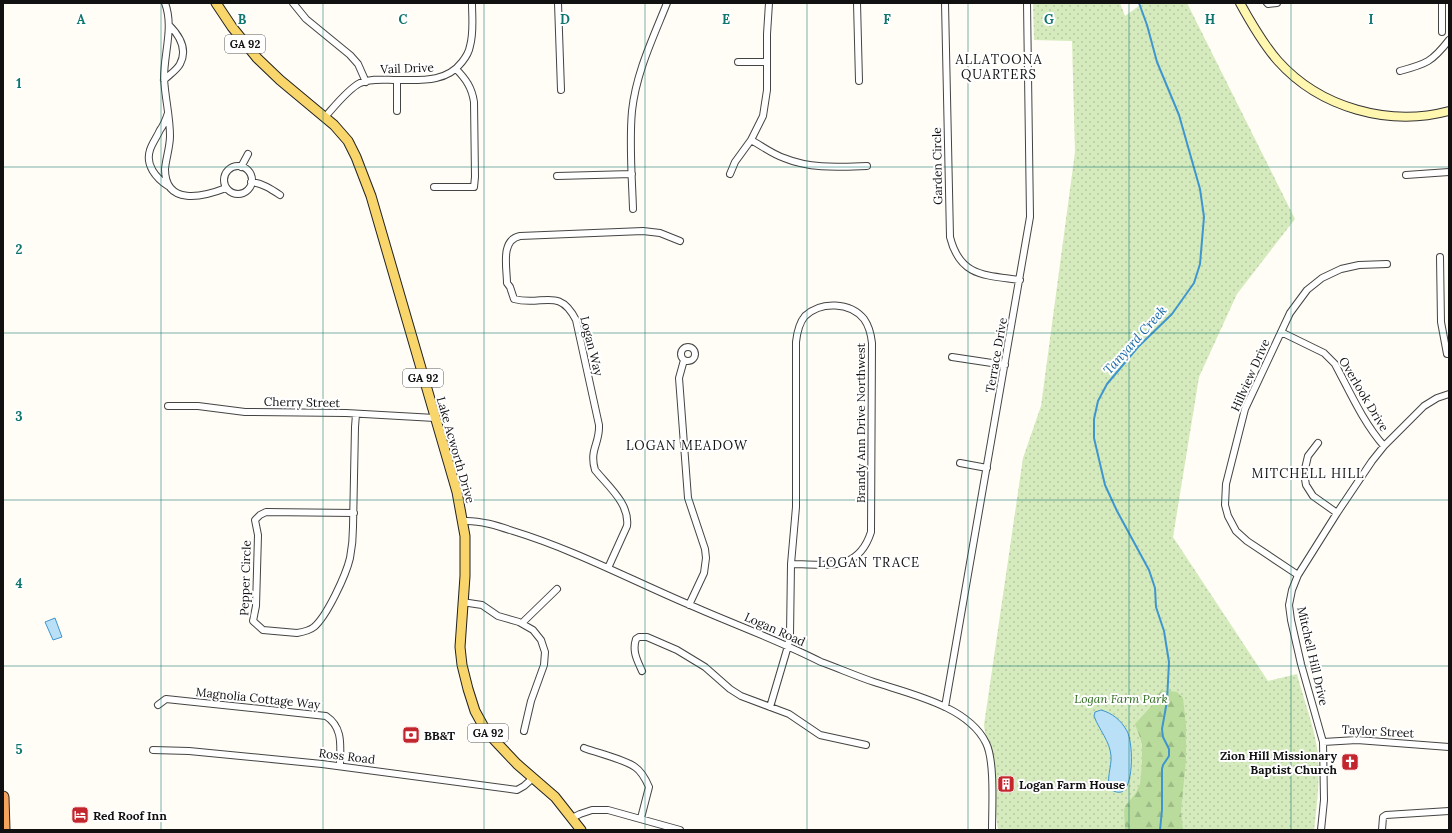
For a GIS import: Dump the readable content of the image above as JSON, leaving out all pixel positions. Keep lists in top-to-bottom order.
{
  "streets": {
    "main road": ["GA 92", "Lake Acworth Drive"],
    "street": [
      "Vail Drive",
      "Garden Circle",
      "Logan Way",
      "Terrace Drive",
      "Hillview Drive",
      "Overlook Drive",
      "Cherry Street",
      "Brandy Ann Drive Northwest",
      "Pepper Circle",
      "Logan Road",
      "Mitchell Hill Drive",
      "Magnolia Cottage Way",
      "Taylor Street",
      "Ross Road"
    ]
  },
  "crossings": [
    ["Vail Drive", "Lake Acworth Drive"],
    ["Garden Circle", "Terrace Drive"],
    ["Logan Way", "Logan Road"],
    ["Terrace Drive", "Logan Road"],
    ["Hillview Drive", "Overlook Drive"],
    ["Hillview Drive", "Mitchell Hill Drive"],
    ["Overlook Drive", "Mitchell Hill Drive"],
    ["Cherry Street", "Lake Acworth Drive"],
    ["Cherry Street", "Pepper Circle"],
    ["Brandy Ann Drive Northwest", "Logan Road"],
    ["Lake Acworth Drive", "Logan Road"],
    ["Lake Acworth Drive", "Ross Road"],
    ["Mitchell Hill Drive", "Taylor Street"],
    ["Magnolia Cottage Way", "Ross Road"]
  ],
  "districts": [
    "ALLATOONA QUARTERS",
    "LOGAN MEADOW",
    "MITCHELL HILL",
    "LOGAN TRACE"
  ],
  "water": ["Tanyard Creek"],
  "parks": ["Logan Farm Park"],
  "places": {
    "bank": ["BB&T"],
    "church": ["Zion Hill Missionary Baptist Church"],
    "building": ["Logan Farm House"],
    "hotel": ["Red Roof Inn"]
  },
  "grid": {
    "columns": [
      "A",
      "B",
      "C",
      "D",
      "E",
      "F",
      "G",
      "H",
      "I"
    ],
    "rows": [
      "1",
      "2",
      "3",
      "4",
      "5"
    ]
  }
}
